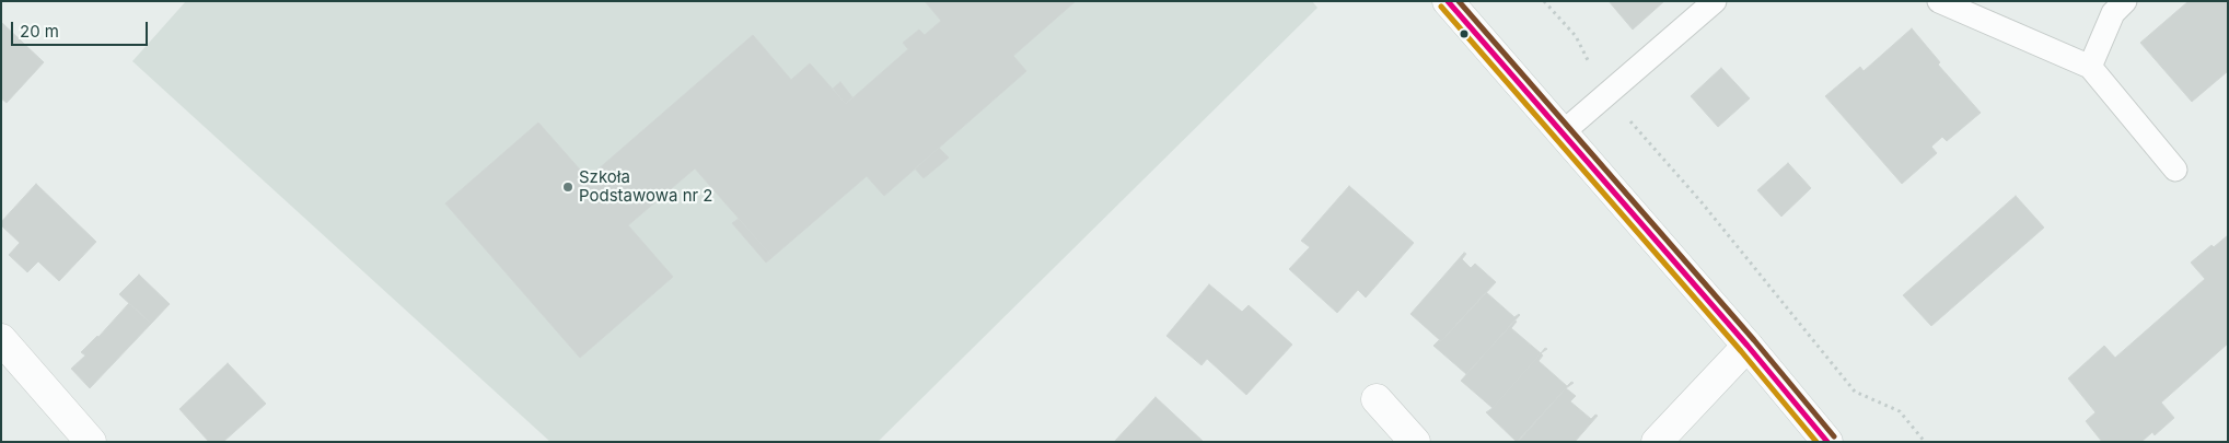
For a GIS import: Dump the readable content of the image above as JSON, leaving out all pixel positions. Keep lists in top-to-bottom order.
{
  "places": ["Szkoła Podstawowa nr 2"],
  "scale_bar": "20 m"
}
